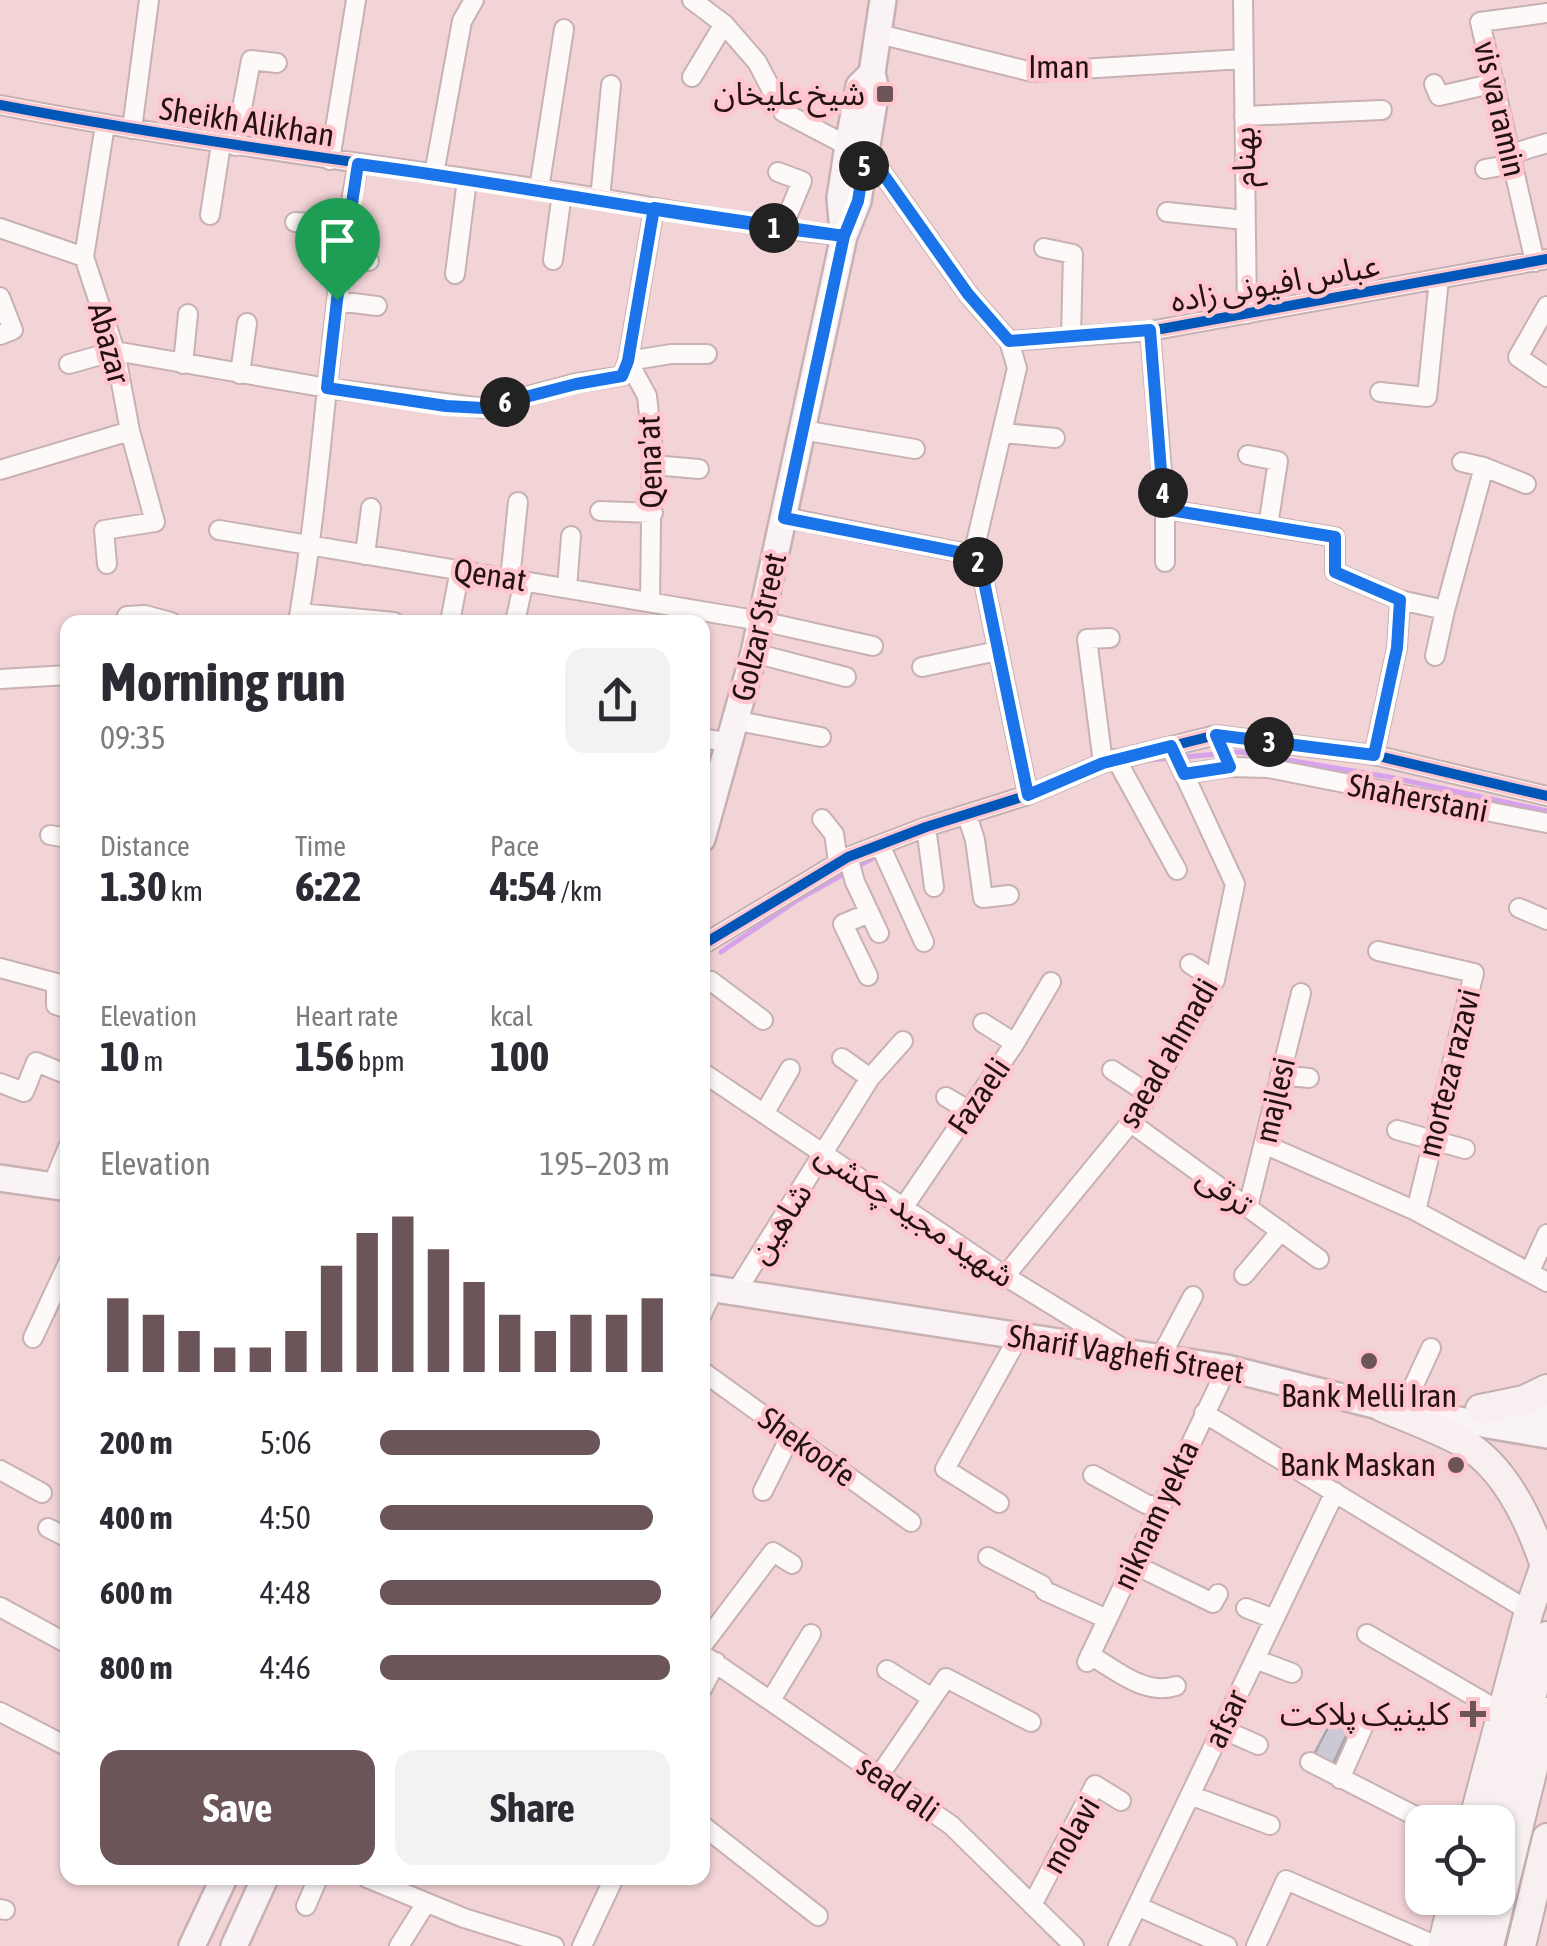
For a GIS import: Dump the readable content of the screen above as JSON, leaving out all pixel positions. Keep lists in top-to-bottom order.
{
  "streets": {
    "main road": ["Golzar Street", "Sharif Vaghefi Street"],
    "street": [
      "Iman",
      "vis va ramin",
      "Sheikh Alikhan",
      "بهنام",
      "عباس افیونی زاده",
      "Abazar",
      "Qena'at",
      "Qenat",
      "Shaherstani",
      "saead ahmadi",
      "morteza razavi",
      "Fazaeli",
      "majlesi",
      "ترقی",
      "شهید مجید چکشی",
      "شاهین",
      "Shekoofe",
      "niknam yekta",
      "afsar",
      "sead ali",
      "molavi"
    ]
  },
  "crossings": [
    ["Iman", "بهنام"],
    ["Iman", "Golzar Street"],
    ["vis va ramin", "عباس افیونی زاده"],
    ["Sheikh Alikhan", "Golzar Street"],
    ["بهنام", "عباس افیونی زاده"],
    ["Qena'at", "Qenat"],
    ["Qenat", "Golzar Street"],
    ["Shaherstani", "saead ahmadi"],
    ["saead ahmadi", "ترقی"],
    ["saead ahmadi", "شهید مجید چکشی"],
    ["Fazaeli", "شهید مجید چکشی"],
    ["majlesi", "ترقی"],
    ["شهید مجید چکشی", "شاهین"],
    ["شهید مجید چکشی", "Sharif Vaghefi Street"],
    ["شاهین", "Sharif Vaghefi Street"],
    ["Sharif Vaghefi Street", "niknam yekta"],
    ["sead ali", "molavi"]
  ],
  "places": {
    "transit": ["شیخ علیخان"],
    "other": ["Bank Melli Iran", "Bank Maskan"],
    "health": ["کلینیک پلاکت"]
  },
  "page": {
    "pins": [
      "5",
      "1",
      "6",
      "4",
      "2",
      "3"
    ],
    "heading": ["Morning run", "09:35"],
    "stats": [
      ["Distance", "1.30 km"],
      ["Time", "6:22"],
      ["Pace", "4:54 /km"],
      ["Elevation", "10 m"],
      ["Heart rate", "156 bpm"],
      ["kcal", "100"]
    ],
    "chart": ["Elevation", "195–203 m"],
    "list": [
      {
        "name": "200 m",
        "note": "5:06"
      },
      {
        "name": "400 m",
        "note": "4:50"
      },
      {
        "name": "600 m",
        "note": "4:48"
      },
      {
        "name": "800 m",
        "note": "4:46"
      }
    ],
    "buttons": ["Save", "Share"]
  }
}
